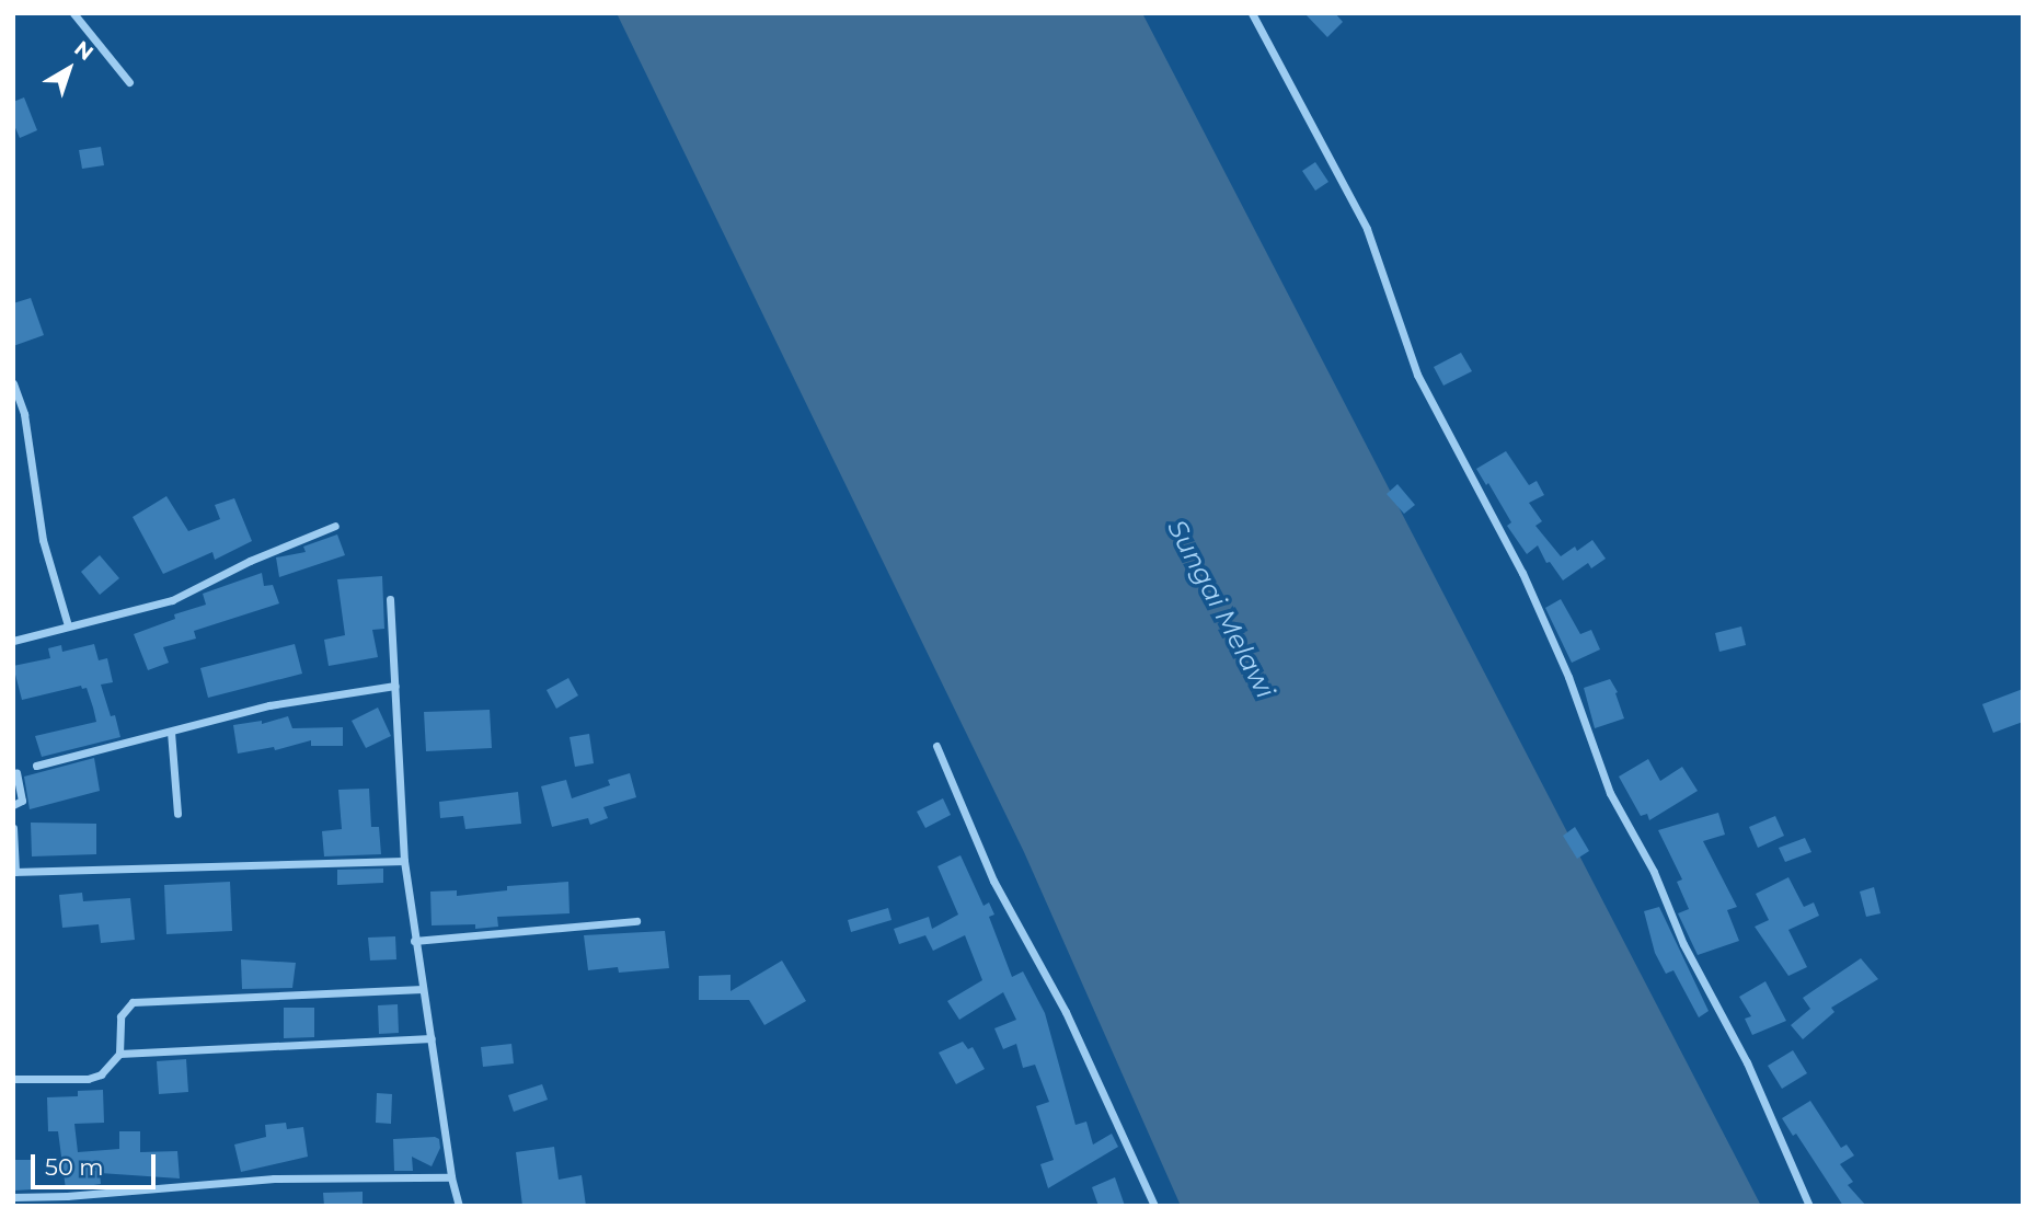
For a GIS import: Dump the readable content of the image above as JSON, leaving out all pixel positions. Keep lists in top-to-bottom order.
{
  "water": ["Sungai Melawi"],
  "scale_bar": "50 m",
  "north": "top right"
}
